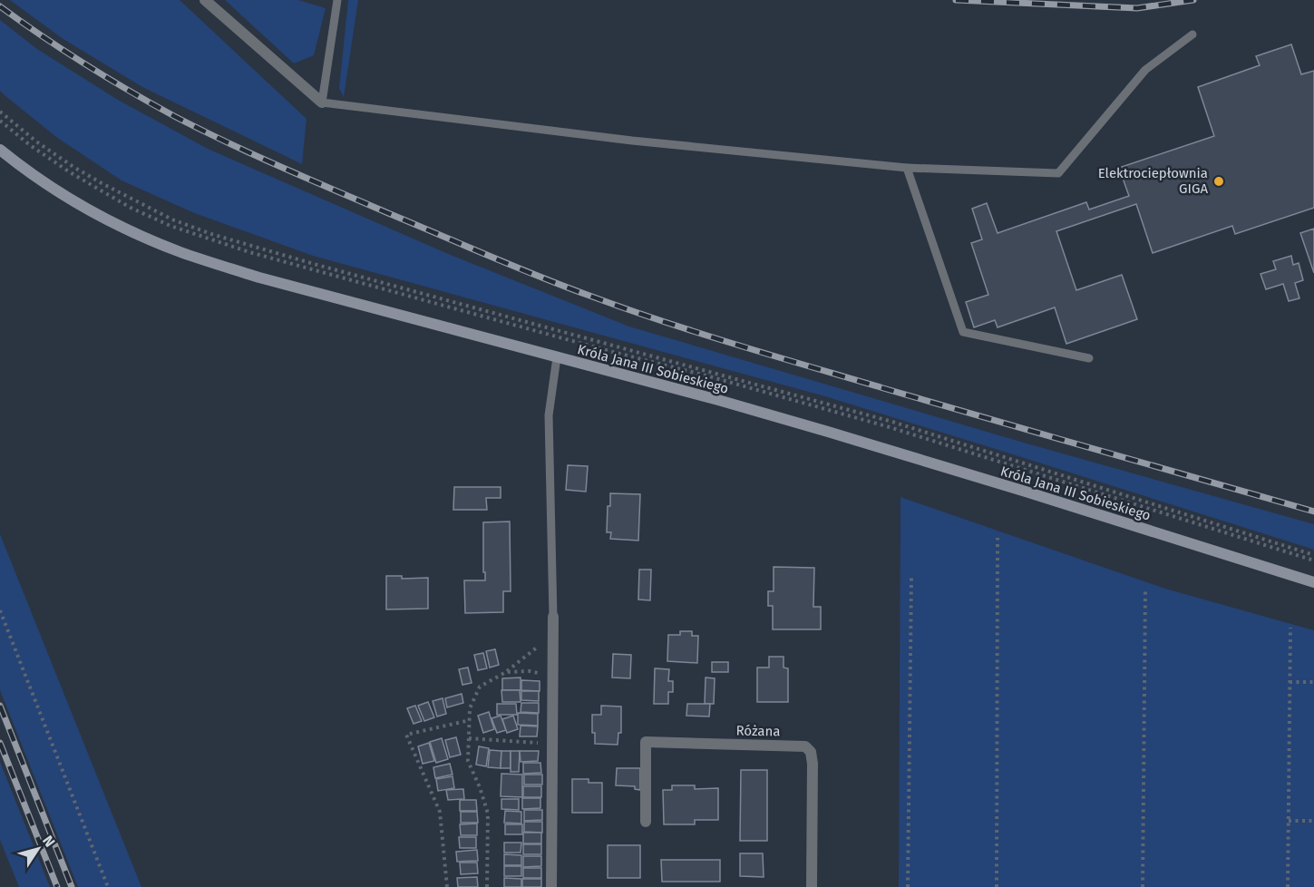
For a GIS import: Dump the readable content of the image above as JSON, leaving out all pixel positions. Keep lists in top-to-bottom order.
{
  "streets": {
    "main road": ["Króla Jana III Sobieskiego"],
    "street": ["Różana"]
  },
  "places": ["Elektrociepłownia GIGA"],
  "north": "top right"
}
